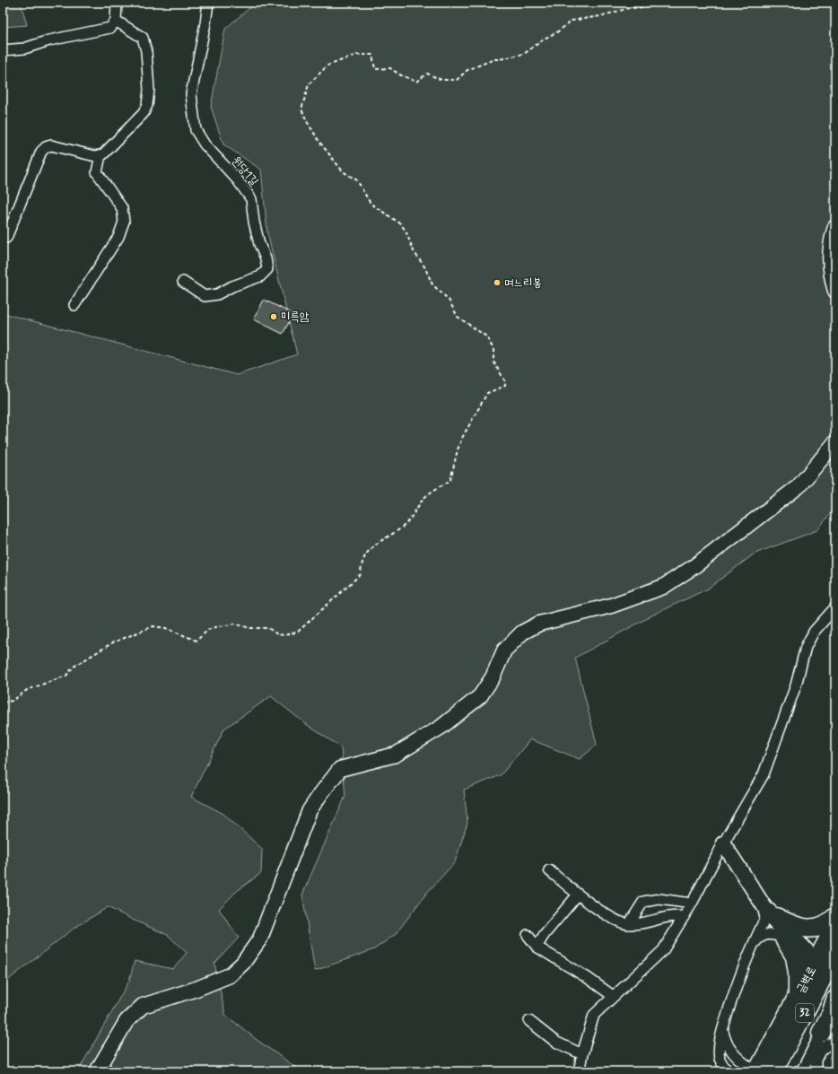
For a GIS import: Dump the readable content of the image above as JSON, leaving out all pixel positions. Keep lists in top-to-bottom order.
{
  "streets": {
    "highway": ["금벽로", "32"],
    "street": ["원당1길"]
  },
  "places": ["며느리봉", "미륵암"]
}
